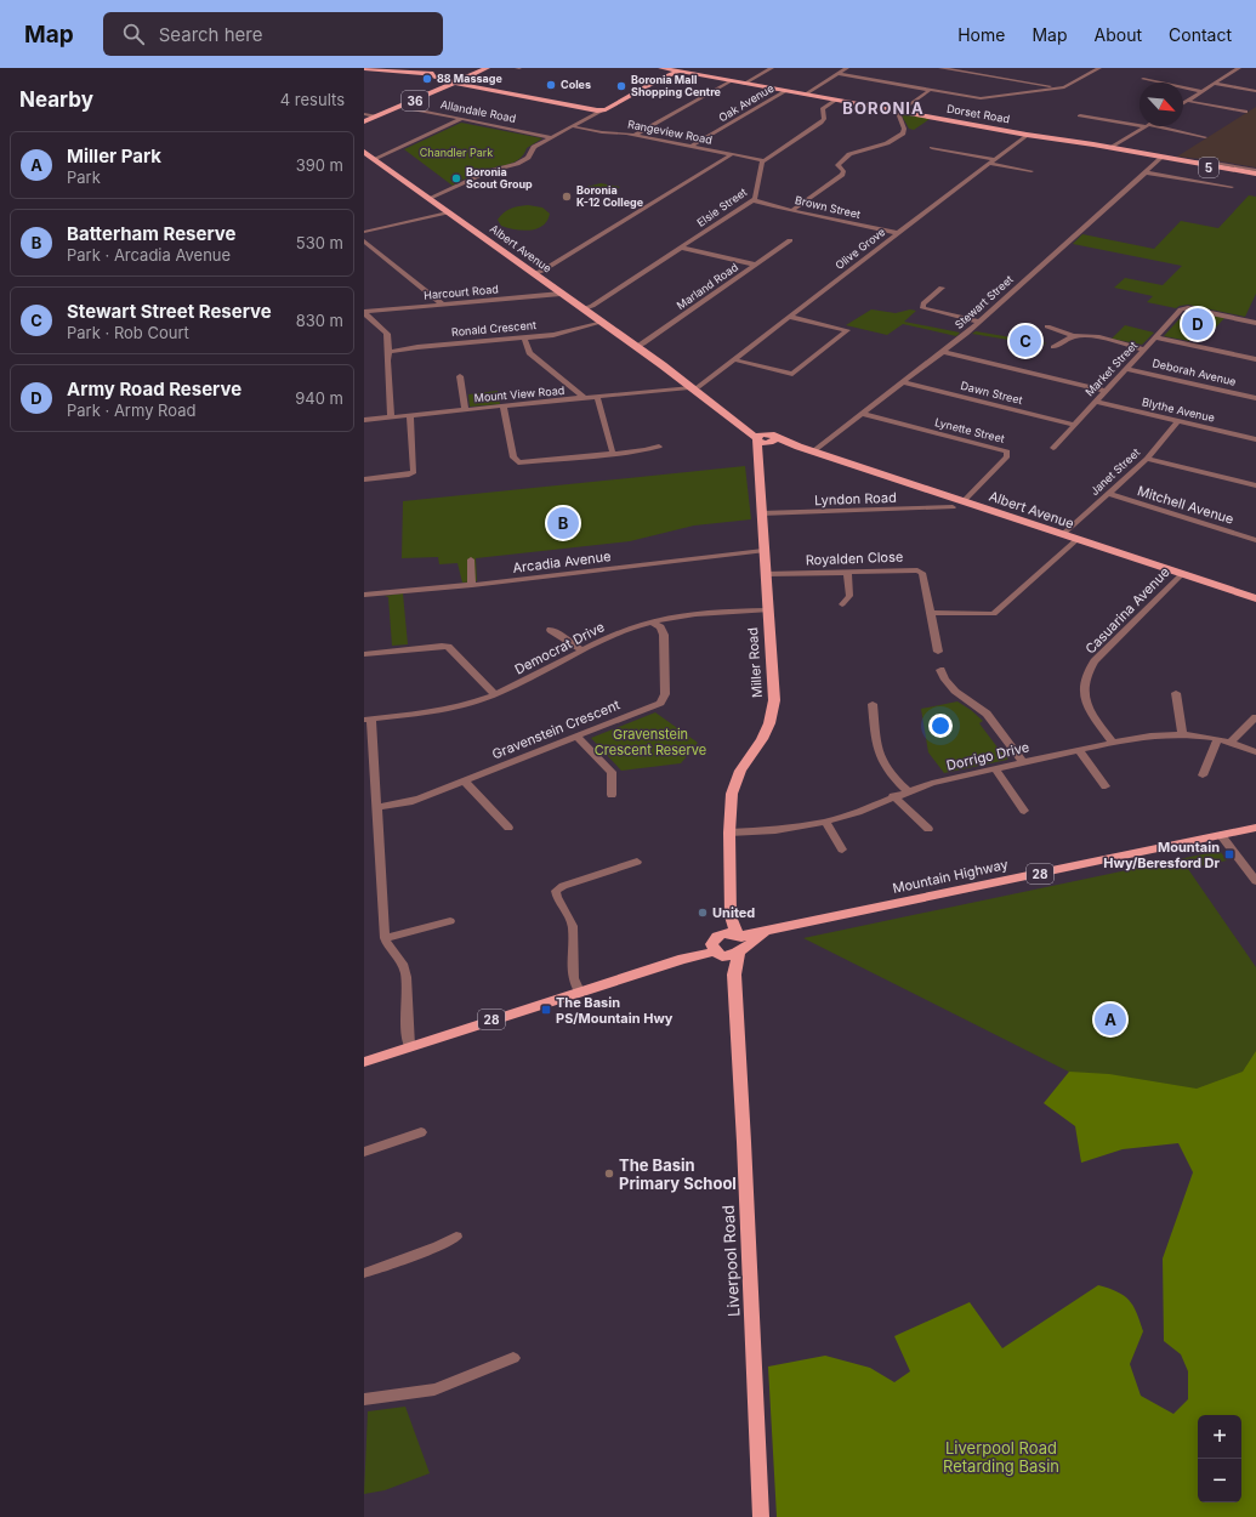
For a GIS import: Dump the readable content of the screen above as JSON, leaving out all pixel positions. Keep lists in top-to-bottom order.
{
  "streets": {
    "main road": [
      "36",
      "Dorset Road",
      "5",
      "Albert Avenue",
      "Miller Road",
      "28",
      "Mountain Highway",
      "Liverpool Road"
    ],
    "street": [
      "Oak Avenue",
      "Allandale Road",
      "Rangeview Road",
      "Elsie Street",
      "Brown Street",
      "Olive Grove",
      "Marland Road",
      "Harcourt Road",
      "Stewart Street",
      "Ronald Crescent",
      "Market Street",
      "Deborah Avenue",
      "Dawn Street",
      "Mount View Road",
      "Blythe Avenue",
      "Lynette Street",
      "Janet Street",
      "Lyndon Road",
      "Mitchell Avenue",
      "Royalden Close",
      "Arcadia Avenue",
      "Casuarina Avenue",
      "Democrat Drive",
      "Gravenstein Crescent",
      "Dorrigo Drive"
    ]
  },
  "crossings": [
    ["36", "Allandale Road"],
    ["Oak Avenue", "Dorset Road"],
    ["Oak Avenue", "Rangeview Road"],
    ["Dorset Road", "Olive Grove"],
    ["Dorset Road", "Stewart Street"],
    ["Rangeview Road", "Elsie Street"],
    ["Elsie Street", "Brown Street"],
    ["Elsie Street", "Albert Avenue"],
    ["Brown Street", "Olive Grove"],
    ["Albert Avenue", "Olive Grove"],
    ["Albert Avenue", "Marland Road"],
    ["Albert Avenue", "Harcourt Road"],
    ["Albert Avenue", "Stewart Street"],
    ["Albert Avenue", "Ronald Crescent"],
    ["Albert Avenue", "Mount View Road"],
    ["Albert Avenue", "Lynette Street"],
    ["Albert Avenue", "Janet Street"],
    ["Albert Avenue", "Casuarina Avenue"],
    ["Albert Avenue", "Miller Road"],
    ["Olive Grove", "Mount View Road"],
    ["Stewart Street", "Dawn Street"],
    ["Stewart Street", "Lynette Street"],
    ["Market Street", "Deborah Avenue"],
    ["Market Street", "Dawn Street"],
    ["Market Street", "Blythe Avenue"],
    ["Blythe Avenue", "Janet Street"],
    ["Janet Street", "Mitchell Avenue"],
    ["Lyndon Road", "Miller Road"],
    ["Royalden Close", "Miller Road"],
    ["Arcadia Avenue", "Miller Road"],
    ["Casuarina Avenue", "Dorrigo Drive"],
    ["Democrat Drive", "Miller Road"],
    ["Democrat Drive", "Gravenstein Crescent"],
    ["Miller Road", "Dorrigo Drive"],
    ["Miller Road", "28"],
    ["Miller Road", "Mountain Highway"],
    ["Miller Road", "Liverpool Road"],
    ["28", "Mountain Highway"],
    ["28", "Liverpool Road"],
    ["Mountain Highway", "Liverpool Road"]
  ],
  "districts": ["BORONIA"],
  "parks": ["Chandler Park", "Gravenstein Crescent Reserve", "Liverpool Road Retarding Basin"],
  "places": {
    "other": [
      "88 Massage",
      "Coles",
      "Boronia Mall Shopping Centre",
      "Boronia Scout Group",
      "Boronia K-12 College",
      "United",
      "The Basin Primary School"
    ],
    "transit": ["Mountain Hwy/Beresford Dr", "The Basin PS/Mountain Hwy"]
  },
  "north": "bottom right",
  "page": {
    "header": "Map",
    "search": "Search here",
    "nav": [
      "Home",
      "Map",
      "About",
      "Contact"
    ],
    "heading": ["Nearby", "4 results"],
    "list": [
      {
        "mark": "A",
        "name": "Miller Park",
        "note": "Park",
        "value": "390 m"
      },
      {
        "mark": "B",
        "name": "Batterham Reserve",
        "note": "Park · Arcadia Avenue",
        "value": "530 m"
      },
      {
        "mark": "C",
        "name": "Stewart Street Reserve",
        "note": "Park · Rob Court",
        "value": "830 m"
      },
      {
        "mark": "D",
        "name": "Army Road Reserve",
        "note": "Park · Army Road",
        "value": "940 m"
      }
    ],
    "pins": [
      "D",
      "C",
      "B",
      "A"
    ],
    "map_buttons": ["+", "−"]
  }
}
